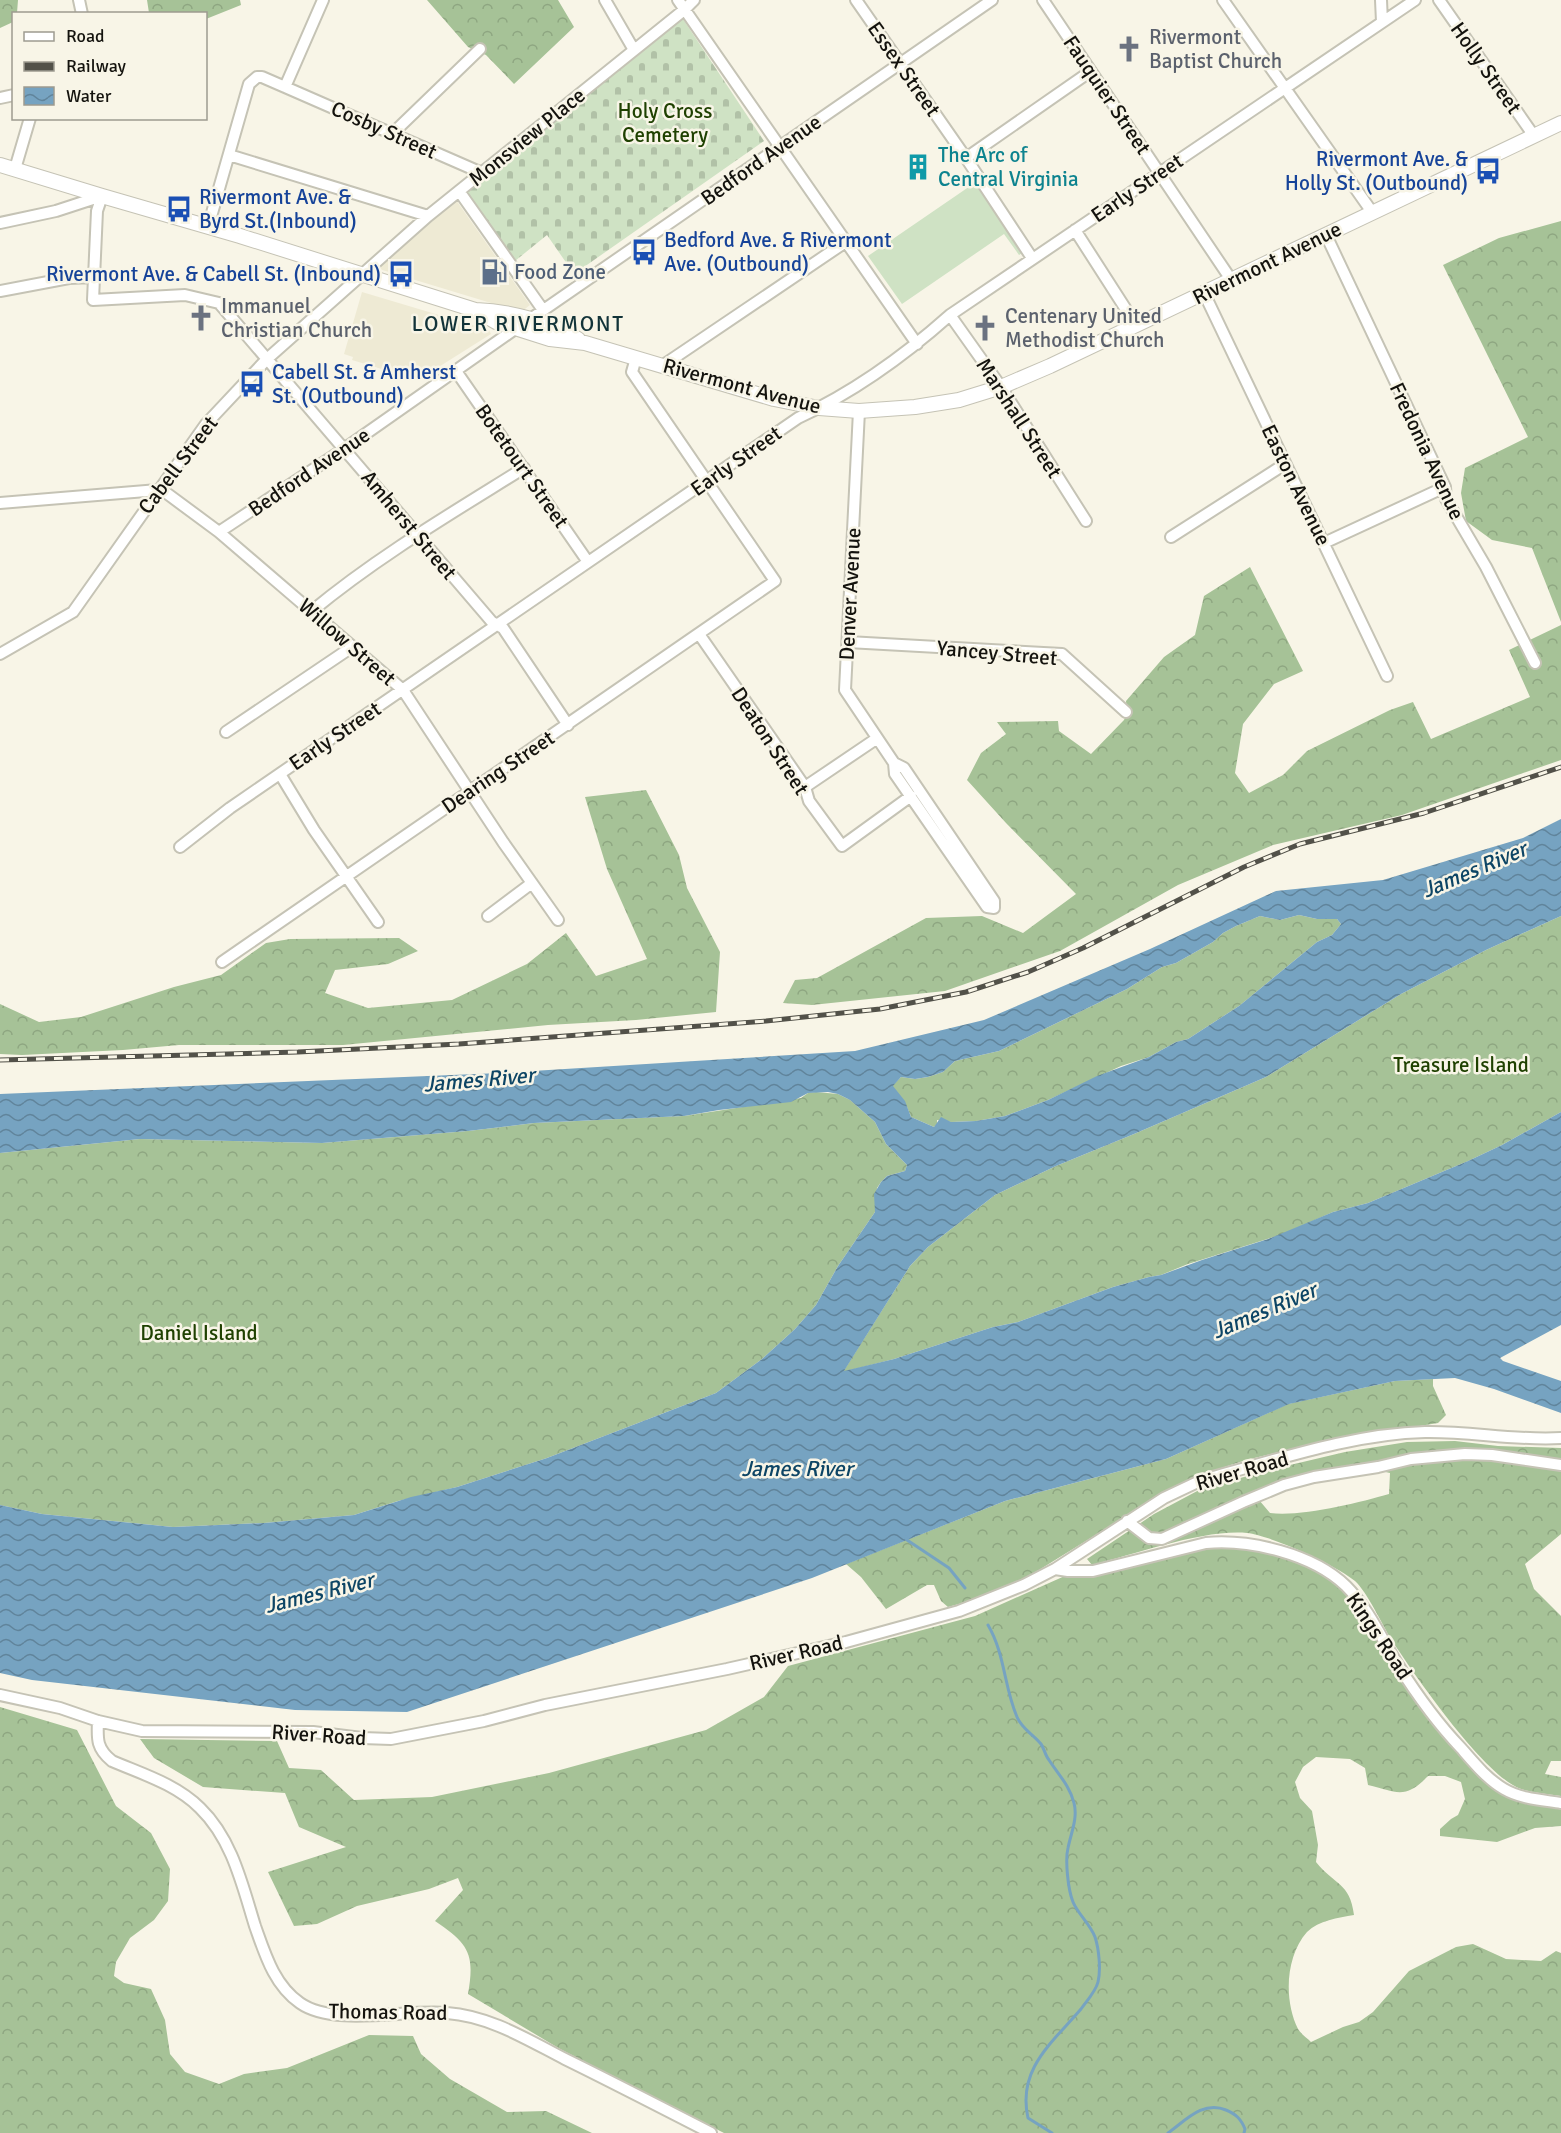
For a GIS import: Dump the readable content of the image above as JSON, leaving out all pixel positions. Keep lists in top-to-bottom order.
{
  "streets": {
    "main road": ["Rivermont Avenue"],
    "street": [
      "Holly Street",
      "Essex Street",
      "Fauquier Street",
      "Cosby Street",
      "Monsview Place",
      "Bedford Avenue",
      "Early Street",
      "Marshall Street",
      "Fredonia Avenue",
      "Cabell Street",
      "Botetourt Street",
      "Easton Avenue",
      "Amherst Street",
      "Denver Avenue",
      "Willow Street",
      "Yancey Street",
      "Deaton Street",
      "Dearing Street",
      "River Road",
      "Kings Road",
      "Thomas Road"
    ]
  },
  "crossings": [
    ["Holly Street", "Rivermont Avenue"],
    ["Essex Street", "Bedford Avenue"],
    ["Essex Street", "Early Street"],
    ["Fauquier Street", "Early Street"],
    ["Fauquier Street", "Rivermont Avenue"],
    ["Cosby Street", "Monsview Place"],
    ["Monsview Place", "Rivermont Avenue"],
    ["Monsview Place", "Cabell Street"],
    ["Bedford Avenue", "Rivermont Avenue"],
    ["Bedford Avenue", "Botetourt Street"],
    ["Bedford Avenue", "Amherst Street"],
    ["Bedford Avenue", "Willow Street"],
    ["Early Street", "Rivermont Avenue"],
    ["Early Street", "Marshall Street"],
    ["Early Street", "Botetourt Street"],
    ["Early Street", "Amherst Street"],
    ["Early Street", "Willow Street"],
    ["Early Street", "Dearing Street"],
    ["Rivermont Avenue", "Marshall Street"],
    ["Rivermont Avenue", "Fredonia Avenue"],
    ["Rivermont Avenue", "Cabell Street"],
    ["Rivermont Avenue", "Easton Avenue"],
    ["Rivermont Avenue", "Denver Avenue"],
    ["Cabell Street", "Amherst Street"],
    ["Cabell Street", "Willow Street"],
    ["Amherst Street", "Dearing Street"],
    ["Denver Avenue", "Yancey Street"],
    ["Denver Avenue", "Deaton Street"],
    ["Willow Street", "Dearing Street"],
    ["Deaton Street", "Dearing Street"],
    ["River Road", "Kings Road"],
    ["River Road", "Thomas Road"]
  ],
  "districts": ["LOWER RIVERMONT"],
  "water": ["James River"],
  "parks": ["Holy Cross Cemetery", "Treasure Island", "Daniel Island"],
  "places": {
    "church": ["Rivermont Baptist Church", "Immanuel Christian Church", "Centenary United Methodist Church"],
    "building": ["The Arc of Central Virginia"],
    "bus stop": [
      "Rivermont Ave. & Holly St. (Outbound)",
      "Rivermont Ave. & Byrd St.(Inbound)",
      "Bedford Ave. & Rivermont Ave. (Outbound)",
      "Rivermont Ave. & Cabell St. (Inbound)",
      "Cabell St. & Amherst St. (Outbound)"
    ],
    "fuel station": ["Food Zone"]
  },
  "legend": ["Road", "Railway", "Water"]
}
